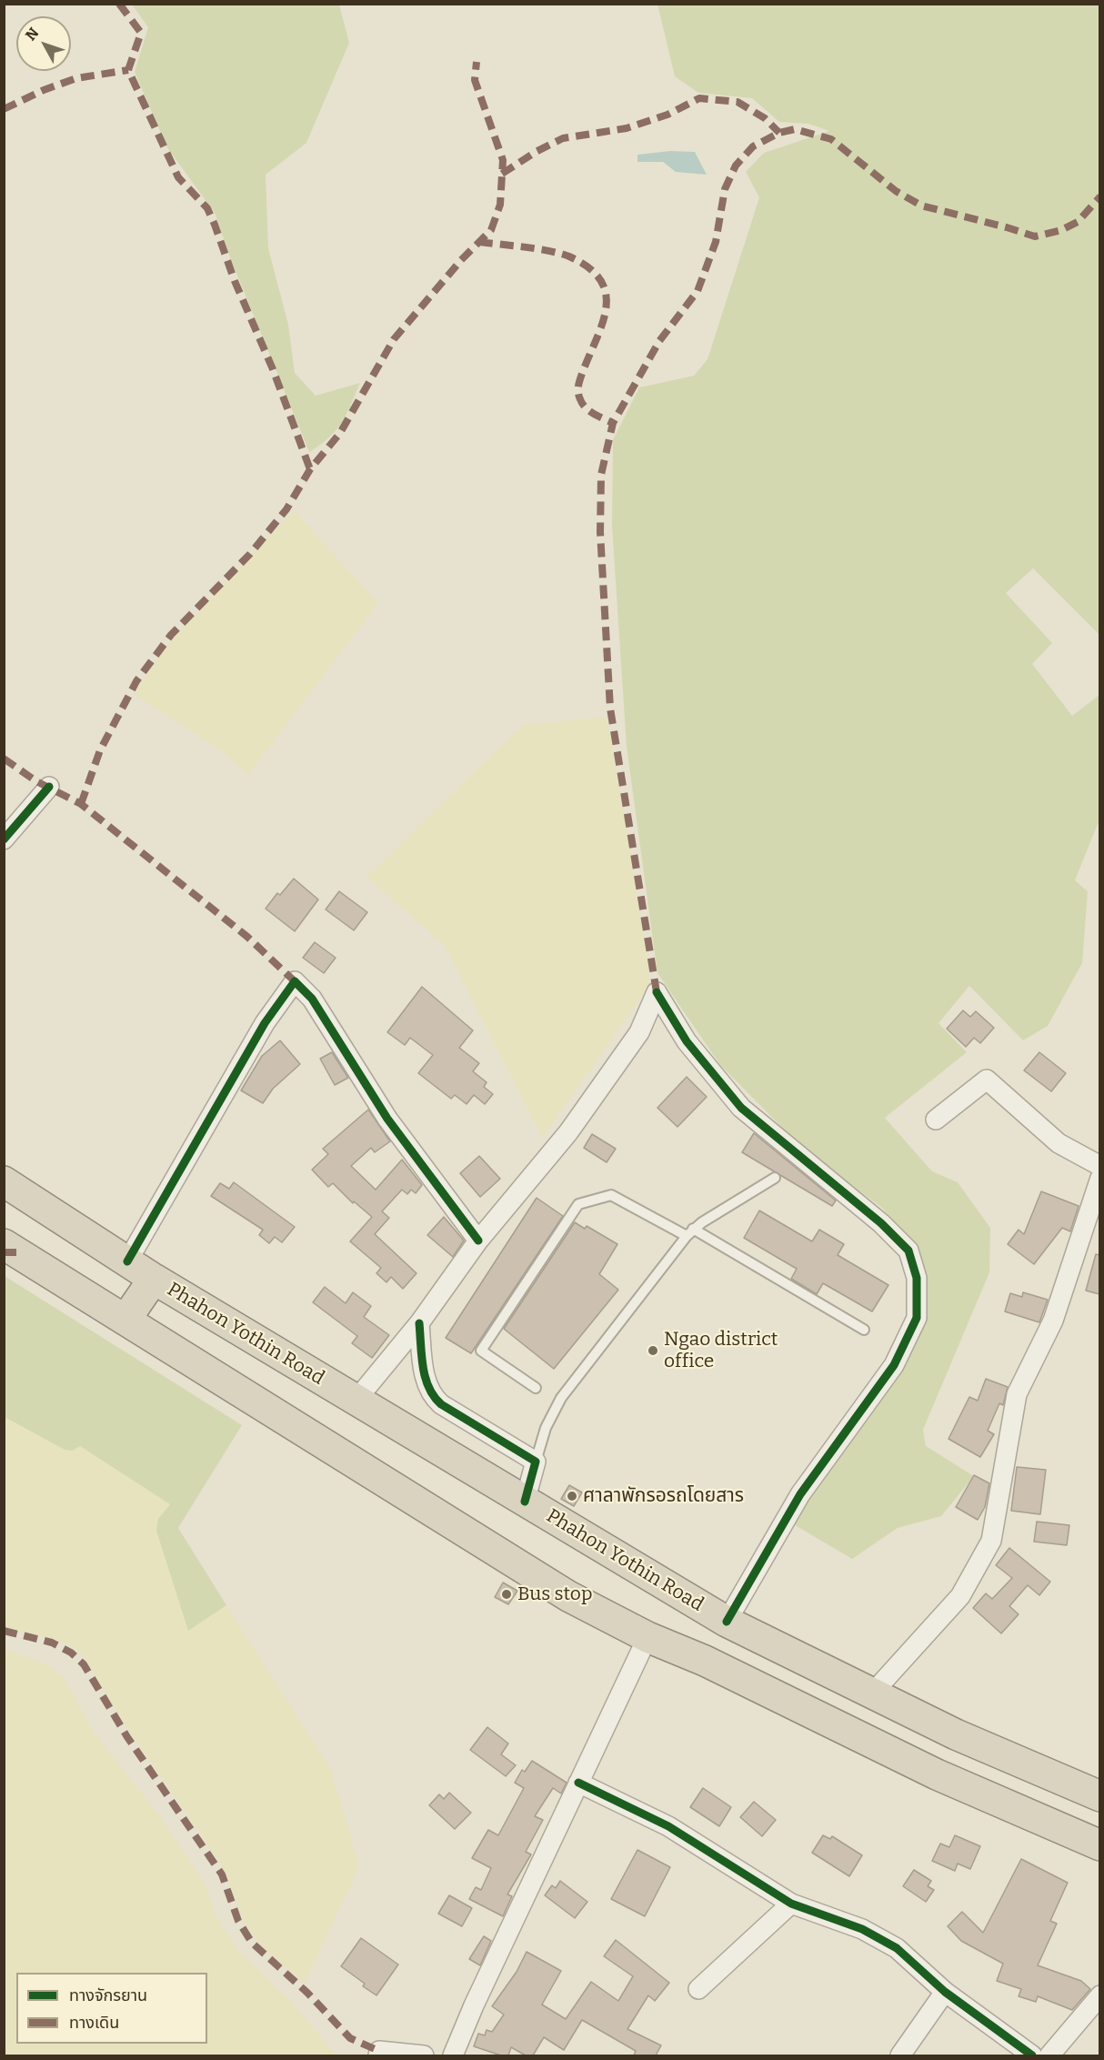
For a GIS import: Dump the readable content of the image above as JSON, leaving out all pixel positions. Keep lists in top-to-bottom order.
{
  "streets": {
    "highway": ["Phahon Yothin Road"]
  },
  "places": ["Ngao district office", "ศาลาพักรอรถโดยสาร", "Bus stop"],
  "legend": ["ทางจักรยาน", "ทางเดิน"],
  "north": "top left"
}
